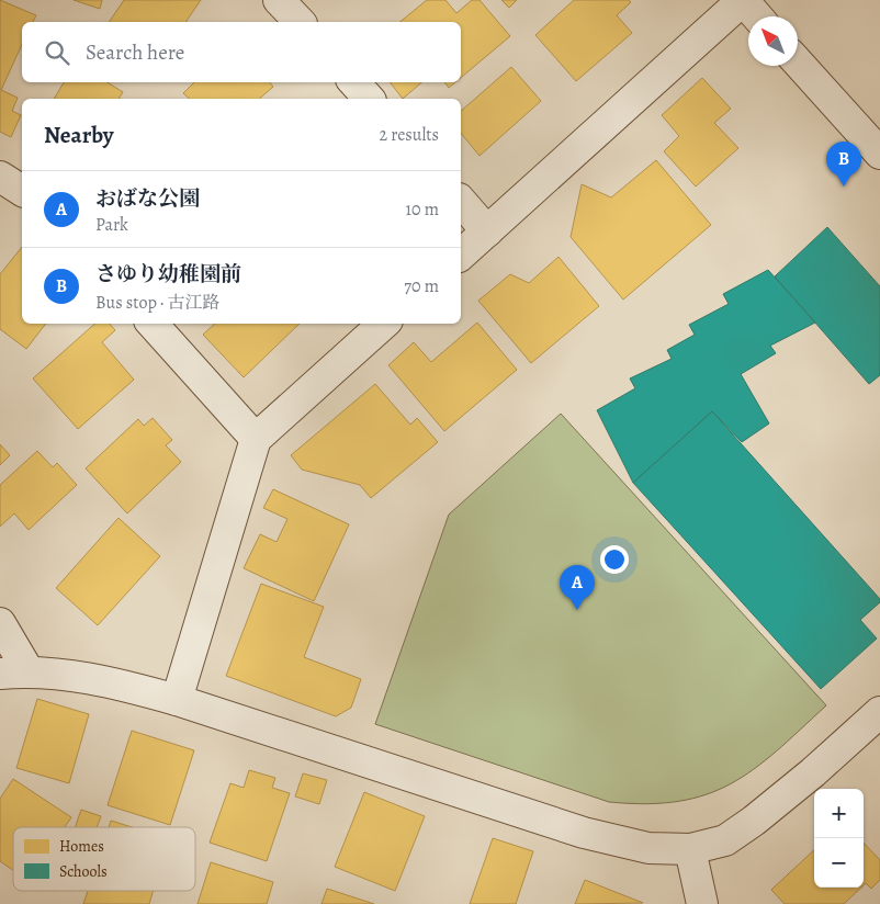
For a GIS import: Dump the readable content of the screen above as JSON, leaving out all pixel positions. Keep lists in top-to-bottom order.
{
  "legend": ["Homes", "Schools"],
  "north": "top left",
  "page": {
    "search": "Search here",
    "heading": ["Nearby", "2 results"],
    "pins": ["B", "A"],
    "list": [
      {
        "mark": "A",
        "name": "おばな公園",
        "note": "Park",
        "value": "10 m"
      },
      {
        "mark": "B",
        "name": "さゆり幼稚園前",
        "note": "Bus stop · 古江路",
        "value": "70 m"
      }
    ],
    "map_buttons": ["+", "−"]
  }
}
